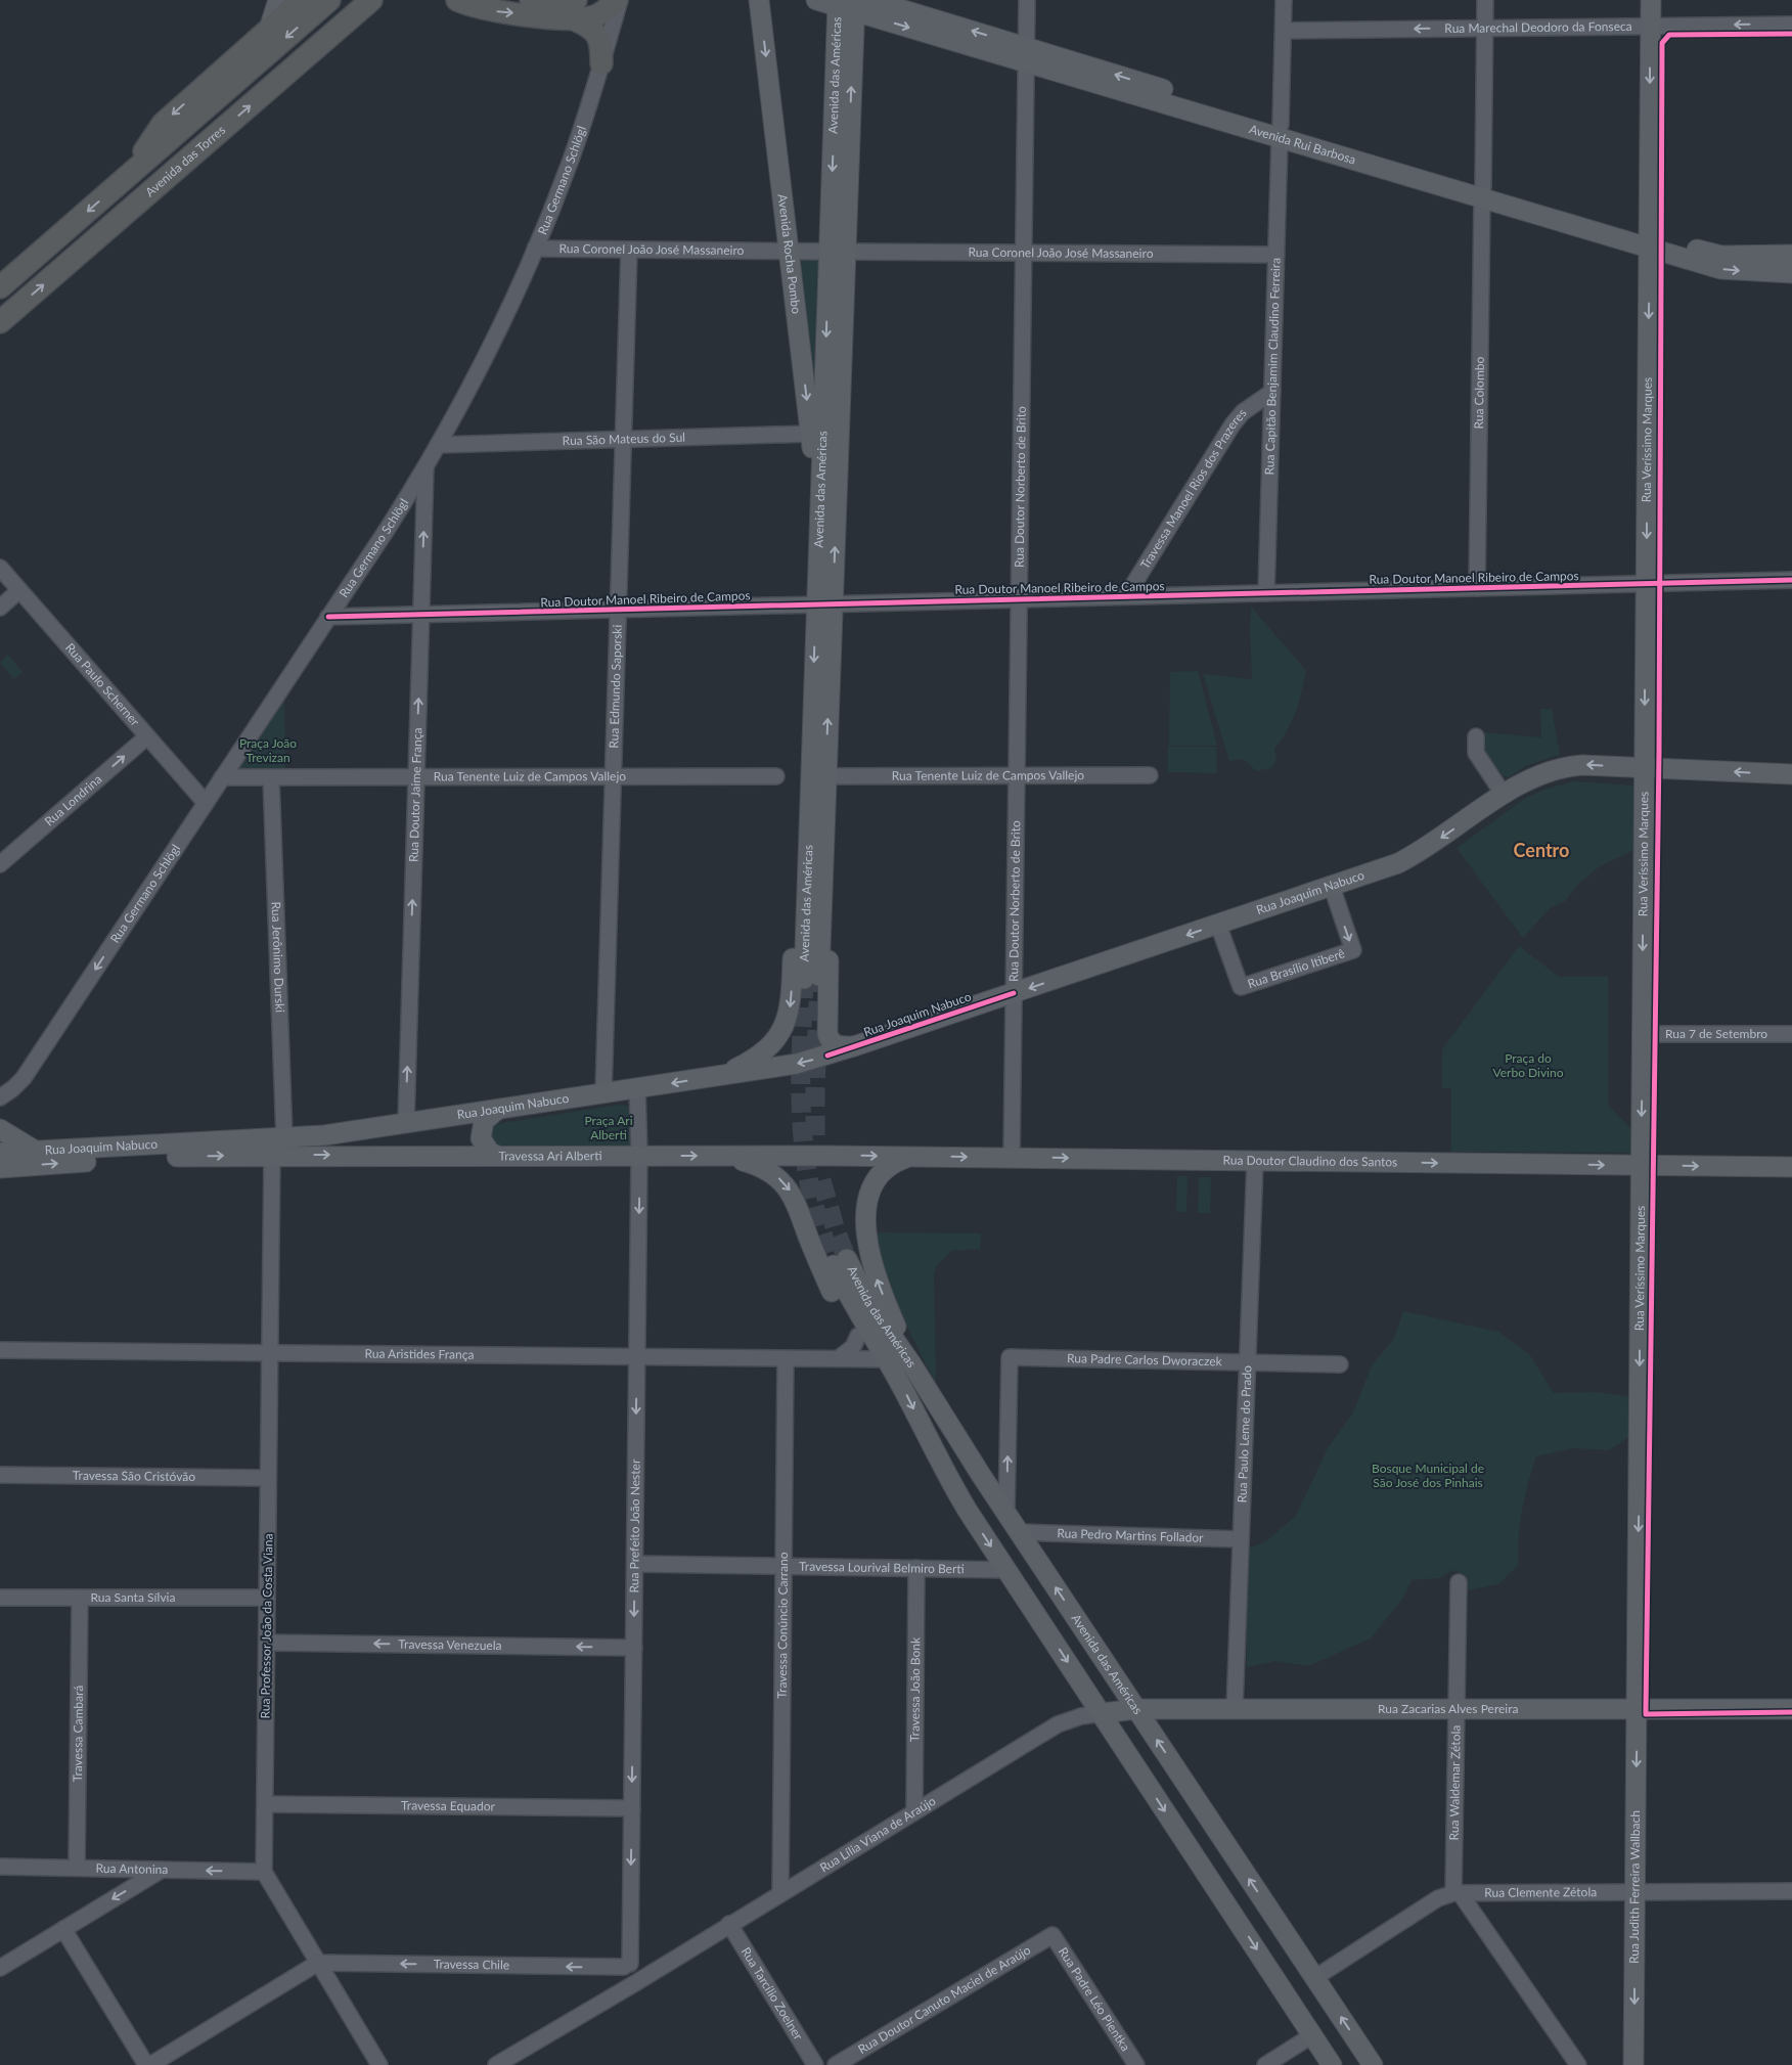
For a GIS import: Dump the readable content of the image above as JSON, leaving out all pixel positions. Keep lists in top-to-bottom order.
{
  "streets": {
    "highway": ["Avenida das Torres"],
    "main road": [
      "Avenida das Américas",
      "Avenida Rui Barbosa",
      "Avenida Rocha Pombo",
      "Rua Veríssimo Marques",
      "Rua Joaquim Nabuco",
      "Travessa Ari Alberti",
      "Rua Doutor Claudino dos Santos",
      "Rua Zacarias Alves Pereira",
      "Rua Judith Ferreira Wallbach"
    ],
    "street": [
      "Rua Marechal Deodoro da Fonseca",
      "Rua Germano Schlögl",
      "Rua Coronel João José Massaneiro",
      "Rua Capitão Benjamim Claudino Ferreira",
      "Rua Colombo",
      "Rua São Mateus do Sul",
      "Rua Doutor Norberto de Brito",
      "Travessa Manoel Rios dos Prazeres",
      "Rua Doutor Manoel Ribeiro de Campos",
      "Rua Paulo Scherner",
      "Rua Edmundo Saporski",
      "Rua Tenente Luiz de Campos Vallejo",
      "Rua Doutor Jaime França",
      "Rua Londrina",
      "Rua Jerônimo Durski",
      "Rua Brasílio Itiberê",
      "Rua 7 de Setembro",
      "Rua Aristides França",
      "Rua Padre Carlos Dworaczek",
      "Rua Paulo Leme do Prado",
      "Travessa São Cristóvão",
      "Rua Prefeito João Nester",
      "Rua Pedro Martins Follador",
      "Travessa Lourival Belmiro Berti",
      "Rua Santa Sílvia",
      "Travessa Conúncio Carrano",
      "Rua Professor João da Costa Viana",
      "Travessa Venezuela",
      "Travessa João Bonk",
      "Travessa Cambará",
      "Rua Waldemar Zétola",
      "Travessa Equador",
      "Rua Lília Viana de Araújo",
      "Rua Antonina",
      "Rua Clemente Zétola",
      "Travessa Chile",
      "Rua Tarcílio Zoelner",
      "Rua Doutor Canuto Maciel de Araújo",
      "Rua Padre Léo Pientka"
    ]
  },
  "crossings": [
    ["Rua Marechal Deodoro da Fonseca", "Rua Capitão Benjamim Claudino Ferreira"],
    ["Rua Marechal Deodoro da Fonseca", "Rua Colombo"],
    ["Rua Marechal Deodoro da Fonseca", "Rua Veríssimo Marques"],
    ["Avenida das Américas", "Avenida Rui Barbosa"],
    ["Avenida das Américas", "Rua Coronel João José Massaneiro"],
    ["Avenida das Américas", "Avenida Rocha Pombo"],
    ["Avenida das Américas", "Rua Doutor Manoel Ribeiro de Campos"],
    ["Avenida das Américas", "Rua Tenente Luiz de Campos Vallejo"],
    ["Avenida das Américas", "Rua Aristides França"],
    ["Avenida das Américas", "Rua Padre Carlos Dworaczek"],
    ["Avenida das Américas", "Rua Pedro Martins Follador"],
    ["Avenida das Américas", "Travessa Lourival Belmiro Berti"],
    ["Avenida das Américas", "Rua Zacarias Alves Pereira"],
    ["Avenida das Américas", "Rua Lília Viana de Araújo"],
    ["Avenida das Américas", "Rua Clemente Zétola"],
    ["Avenida Rui Barbosa", "Rua Capitão Benjamim Claudino Ferreira"],
    ["Avenida Rui Barbosa", "Rua Colombo"],
    ["Avenida Rui Barbosa", "Rua Veríssimo Marques"],
    ["Avenida Rui Barbosa", "Rua Doutor Norberto de Brito"],
    ["Rua Germano Schlögl", "Rua Coronel João José Massaneiro"],
    ["Rua Germano Schlögl", "Rua São Mateus do Sul"],
    ["Rua Germano Schlögl", "Rua Doutor Manoel Ribeiro de Campos"],
    ["Rua Germano Schlögl", "Rua Paulo Scherner"],
    ["Rua Germano Schlögl", "Rua Tenente Luiz de Campos Vallejo"],
    ["Rua Germano Schlögl", "Rua Doutor Jaime França"],
    ["Rua Coronel João José Massaneiro", "Avenida Rocha Pombo"],
    ["Rua Coronel João José Massaneiro", "Rua Capitão Benjamim Claudino Ferreira"],
    ["Rua Coronel João José Massaneiro", "Rua Doutor Norberto de Brito"],
    ["Rua Coronel João José Massaneiro", "Rua Edmundo Saporski"],
    ["Avenida Rocha Pombo", "Rua São Mateus do Sul"],
    ["Rua Capitão Benjamim Claudino Ferreira", "Travessa Manoel Rios dos Prazeres"],
    ["Rua Capitão Benjamim Claudino Ferreira", "Rua Doutor Manoel Ribeiro de Campos"],
    ["Rua Colombo", "Rua Doutor Manoel Ribeiro de Campos"],
    ["Rua São Mateus do Sul", "Rua Edmundo Saporski"],
    ["Rua Veríssimo Marques", "Rua Doutor Manoel Ribeiro de Campos"],
    ["Rua Veríssimo Marques", "Rua Joaquim Nabuco"],
    ["Rua Veríssimo Marques", "Rua 7 de Setembro"],
    ["Rua Veríssimo Marques", "Rua Doutor Claudino dos Santos"],
    ["Rua Veríssimo Marques", "Rua Zacarias Alves Pereira"],
    ["Rua Veríssimo Marques", "Rua Judith Ferreira Wallbach"],
    ["Rua Doutor Norberto de Brito", "Rua Doutor Manoel Ribeiro de Campos"],
    ["Rua Doutor Norberto de Brito", "Rua Tenente Luiz de Campos Vallejo"],
    ["Rua Doutor Norberto de Brito", "Rua Joaquim Nabuco"],
    ["Rua Doutor Norberto de Brito", "Rua Doutor Claudino dos Santos"],
    ["Travessa Manoel Rios dos Prazeres", "Rua Doutor Manoel Ribeiro de Campos"],
    ["Rua Doutor Manoel Ribeiro de Campos", "Rua Edmundo Saporski"],
    ["Rua Doutor Manoel Ribeiro de Campos", "Rua Doutor Jaime França"],
    ["Rua Paulo Scherner", "Rua Londrina"],
    ["Rua Edmundo Saporski", "Rua Tenente Luiz de Campos Vallejo"],
    ["Rua Edmundo Saporski", "Rua Joaquim Nabuco"],
    ["Rua Tenente Luiz de Campos Vallejo", "Rua Doutor Jaime França"],
    ["Rua Tenente Luiz de Campos Vallejo", "Rua Jerônimo Durski"],
    ["Rua Doutor Jaime França", "Rua Joaquim Nabuco"],
    ["Rua Joaquim Nabuco", "Rua Jerônimo Durski"],
    ["Rua Joaquim Nabuco", "Rua Brasílio Itiberê"],
    ["Rua Joaquim Nabuco", "Travessa Ari Alberti"],
    ["Rua Joaquim Nabuco", "Rua Prefeito João Nester"],
    ["Rua Joaquim Nabuco", "Rua Professor João da Costa Viana"],
    ["Travessa Ari Alberti", "Rua Doutor Claudino dos Santos"],
    ["Travessa Ari Alberti", "Rua Prefeito João Nester"],
    ["Travessa Ari Alberti", "Rua Professor João da Costa Viana"],
    ["Rua Doutor Claudino dos Santos", "Rua Paulo Leme do Prado"],
    ["Rua Aristides França", "Rua Prefeito João Nester"],
    ["Rua Aristides França", "Travessa Conúncio Carrano"],
    ["Rua Aristides França", "Rua Professor João da Costa Viana"],
    ["Rua Padre Carlos Dworaczek", "Rua Paulo Leme do Prado"],
    ["Rua Paulo Leme do Prado", "Rua Pedro Martins Follador"],
    ["Rua Paulo Leme do Prado", "Rua Zacarias Alves Pereira"],
    ["Travessa São Cristóvão", "Rua Professor João da Costa Viana"],
    ["Rua Prefeito João Nester", "Travessa Lourival Belmiro Berti"],
    ["Rua Prefeito João Nester", "Travessa Venezuela"],
    ["Rua Prefeito João Nester", "Travessa Equador"],
    ["Rua Prefeito João Nester", "Rua Lília Viana de Araújo"],
    ["Rua Prefeito João Nester", "Travessa Chile"],
    ["Travessa Lourival Belmiro Berti", "Travessa Conúncio Carrano"],
    ["Travessa Lourival Belmiro Berti", "Travessa João Bonk"],
    ["Rua Santa Sílvia", "Rua Professor João da Costa Viana"],
    ["Rua Santa Sílvia", "Travessa Cambará"],
    ["Travessa Conúncio Carrano", "Rua Lília Viana de Araújo"],
    ["Rua Professor João da Costa Viana", "Travessa Venezuela"],
    ["Rua Professor João da Costa Viana", "Travessa Equador"],
    ["Rua Professor João da Costa Viana", "Rua Antonina"],
    ["Travessa João Bonk", "Rua Lília Viana de Araújo"],
    ["Rua Zacarias Alves Pereira", "Rua Waldemar Zétola"],
    ["Rua Zacarias Alves Pereira", "Rua Lília Viana de Araújo"],
    ["Rua Zacarias Alves Pereira", "Rua Judith Ferreira Wallbach"],
    ["Travessa Cambará", "Rua Antonina"],
    ["Rua Waldemar Zétola", "Rua Clemente Zétola"],
    ["Rua Lília Viana de Araújo", "Travessa Chile"],
    ["Rua Lília Viana de Araújo", "Rua Tarcílio Zoelner"],
    ["Rua Judith Ferreira Wallbach", "Rua Clemente Zétola"],
    ["Rua Doutor Canuto Maciel de Araújo", "Rua Padre Léo Pientka"]
  ],
  "one_way": [
    "Rua Marechal Deodoro da Fonseca",
    "Avenida Rocha Pombo",
    "Rua Veríssimo Marques",
    "Rua Doutor Jaime França",
    "Rua Londrina",
    "Travessa Ari Alberti",
    "Rua Doutor Claudino dos Santos",
    "Rua Prefeito João Nester",
    "Travessa Venezuela",
    "Rua Antonina",
    "Rua Judith Ferreira Wallbach",
    "Travessa Chile"
  ],
  "districts": ["Centro"],
  "parks": [
    "Praça João Trevizan",
    "Praça do Verbo Divino",
    "Praça Ari Alberti",
    "Bosque Municipal de São José dos Pinhais"
  ]
}
